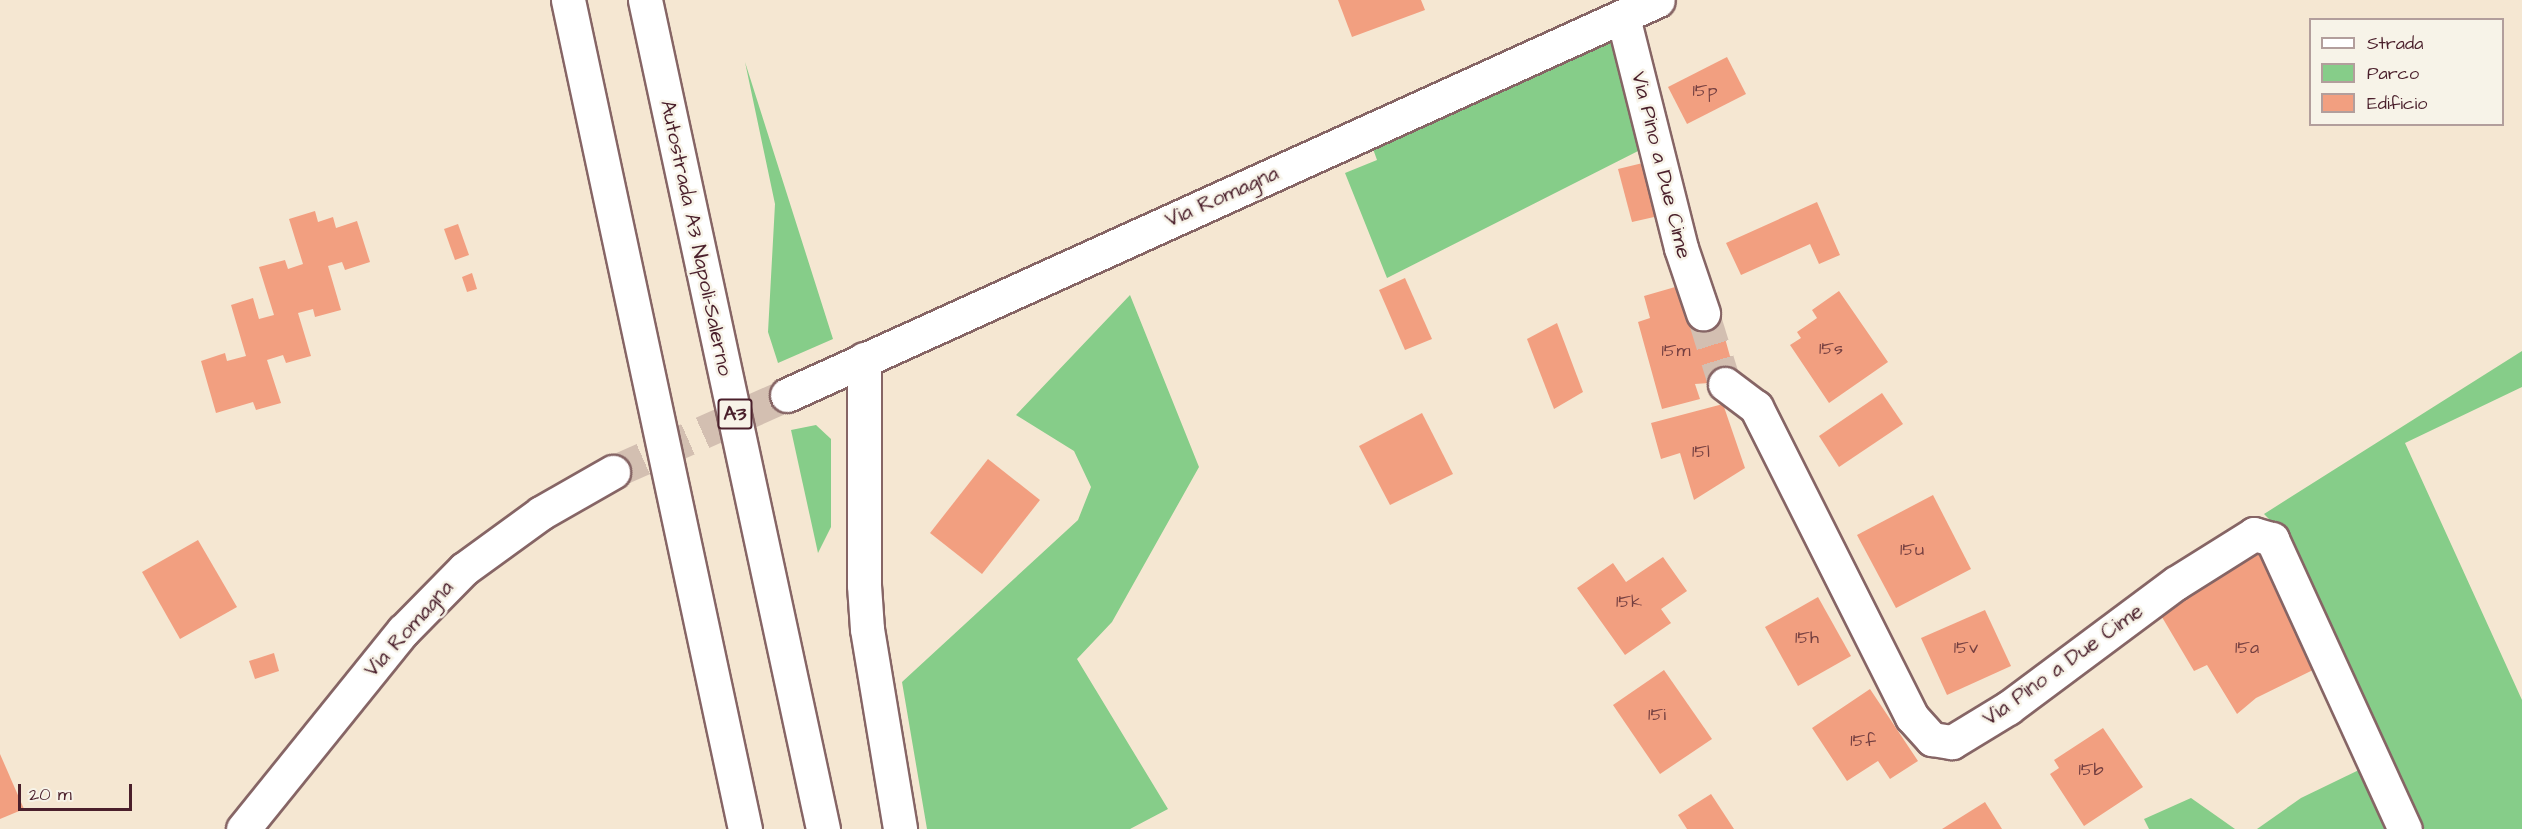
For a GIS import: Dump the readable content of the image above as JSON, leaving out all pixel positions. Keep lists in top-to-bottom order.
{
  "streets": {
    "main road": [
      "Via Pino a Due Cime",
      "Via Romagna",
      "Autostrada A3 Napoli-Salerno",
      "A3"
    ]
  },
  "crossings": [
    ["Via Pino a Due Cime", "Via Romagna"]
  ],
  "house_numbers": [
    "15p",
    "15s",
    "15m",
    "15l",
    "15u",
    "15k",
    "15h",
    "15v",
    "15a",
    "15i",
    "15f",
    "15b"
  ],
  "legend": ["Strada", "Parco", "Edificio"],
  "scale_bar": "20 m"
}
